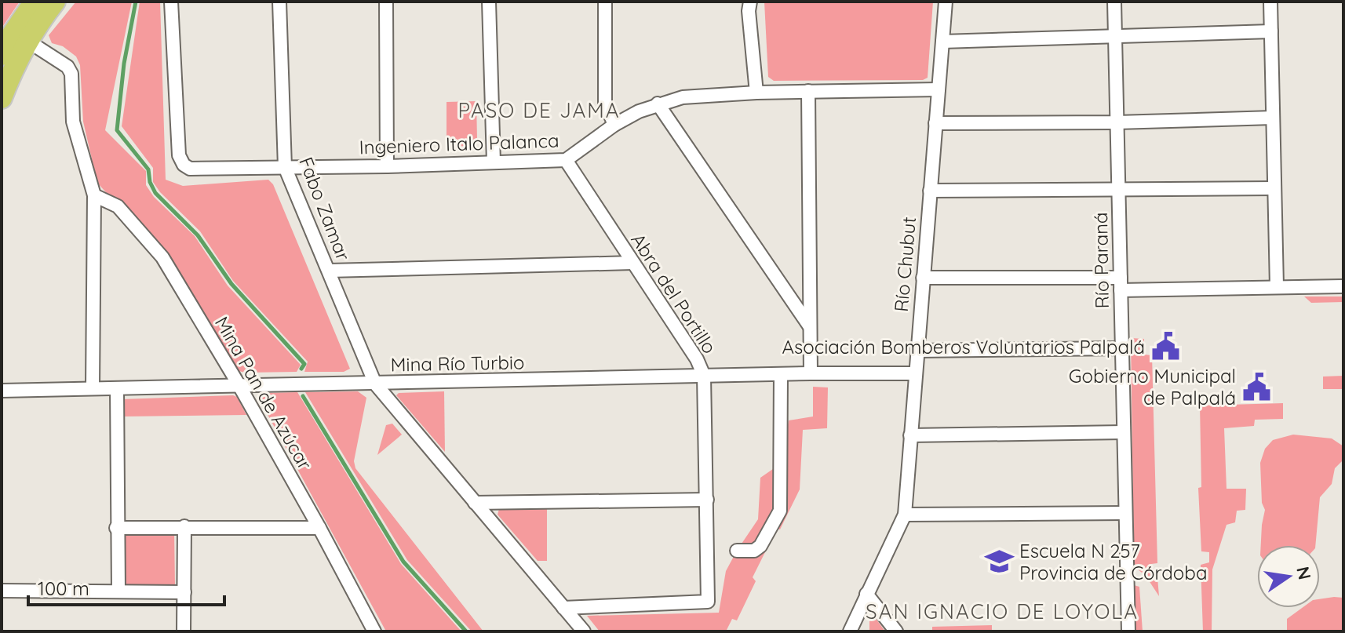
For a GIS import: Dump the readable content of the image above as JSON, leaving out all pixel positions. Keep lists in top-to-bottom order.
{
  "streets": {
    "street": [
      "Ingeniero Italo Palanca",
      "Fabo Zamar",
      "Río Paraná",
      "Río Chubut",
      "Abra del Portillo",
      "Mina Río Turbio",
      "Mina Pan de Azúcar"
    ]
  },
  "crossings": [
    ["Ingeniero Italo Palanca", "Fabo Zamar"],
    ["Ingeniero Italo Palanca", "Río Chubut"],
    ["Ingeniero Italo Palanca", "Abra del Portillo"],
    ["Fabo Zamar", "Abra del Portillo"],
    ["Fabo Zamar", "Mina Río Turbio"],
    ["Río Chubut", "Mina Río Turbio"],
    ["Abra del Portillo", "Mina Río Turbio"],
    ["Mina Río Turbio", "Mina Pan de Azúcar"]
  ],
  "districts": ["PASO DE JAMA", "SAN IGNACIO DE LOYOLA"],
  "places": {
    "public building": ["Asociación Bomberos Voluntarios Palpalá", "Gobierno Municipal de Palpalá"],
    "school or university": ["Escuela N 257 Provincia de Córdoba"]
  },
  "scale_bar": "100 m",
  "north": "right"
}
